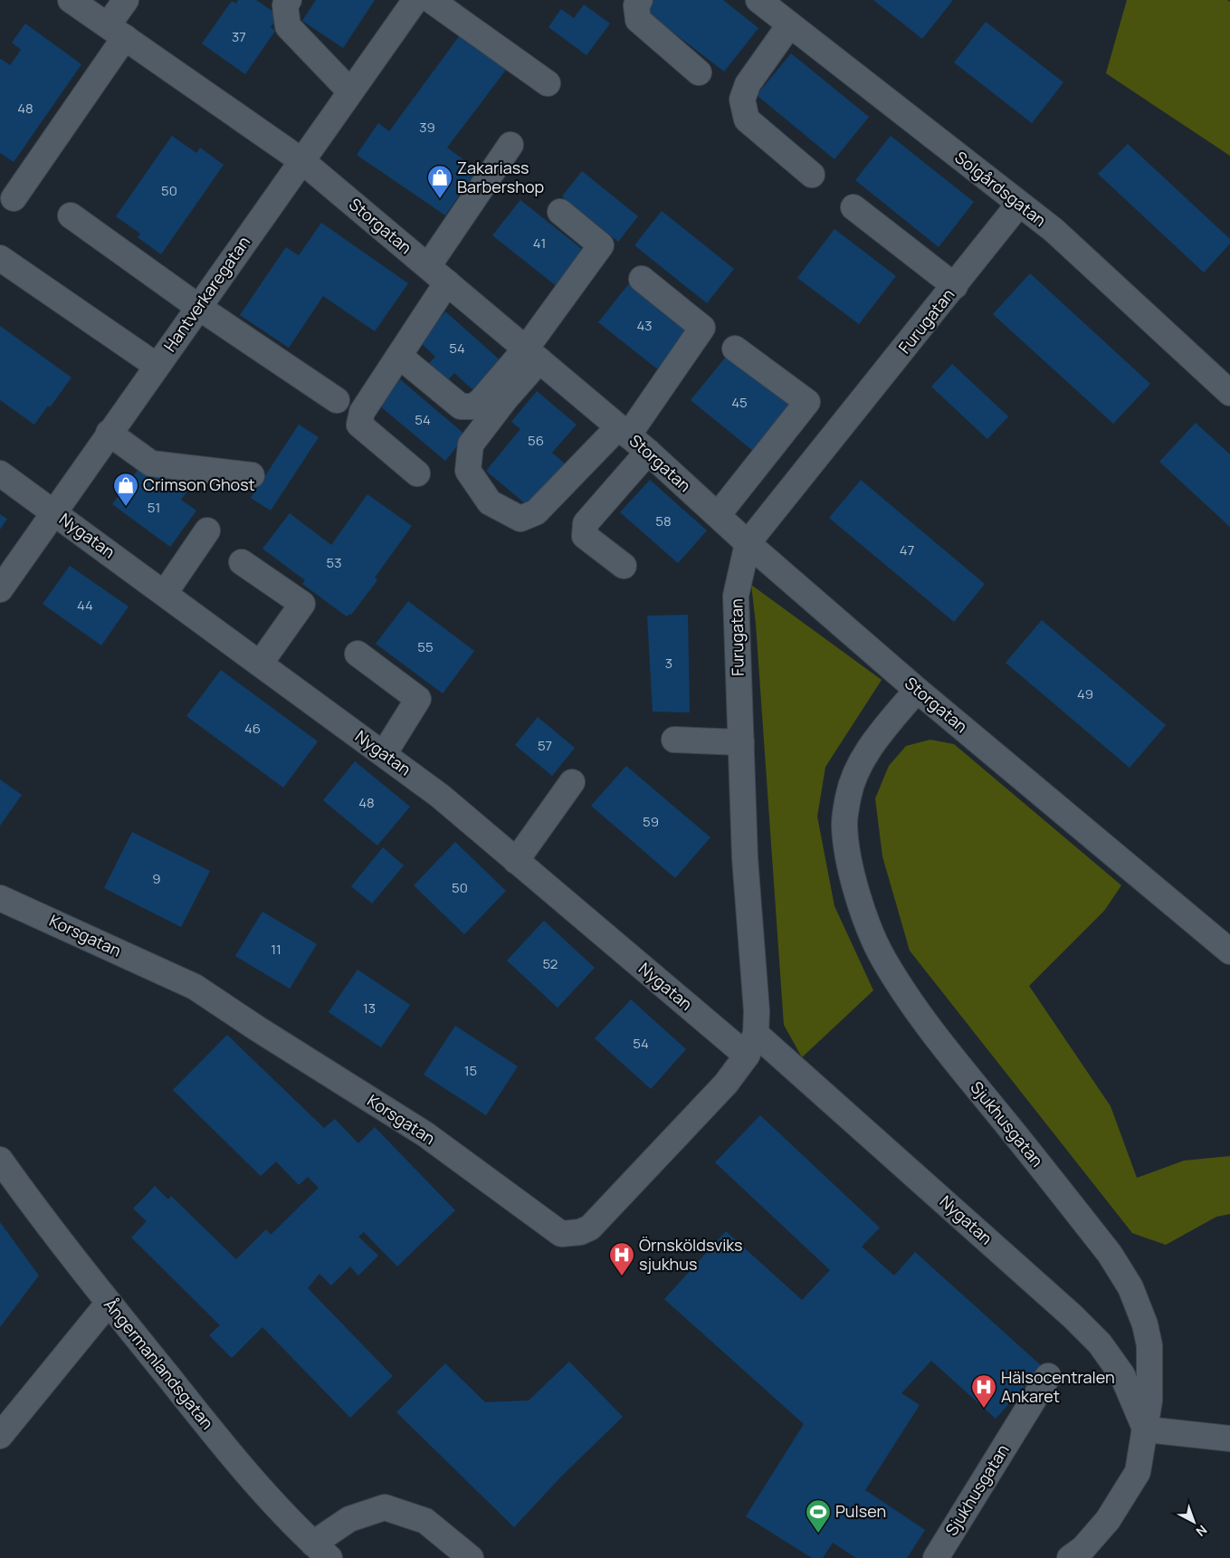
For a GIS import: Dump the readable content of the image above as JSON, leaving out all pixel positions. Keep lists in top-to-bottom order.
{
  "streets": {
    "street": [
      "Solgårdsgatan",
      "Storgatan",
      "Hantverkaregatan",
      "Furugatan",
      "Nygatan",
      "Korsgatan",
      "Sjukhusgatan",
      "Ångermanlandsgatan"
    ]
  },
  "crossings": [
    ["Solgårdsgatan", "Furugatan"],
    ["Storgatan", "Hantverkaregatan"],
    ["Storgatan", "Furugatan"],
    ["Storgatan", "Sjukhusgatan"],
    ["Hantverkaregatan", "Nygatan"],
    ["Furugatan", "Nygatan"],
    ["Furugatan", "Korsgatan"],
    ["Nygatan", "Korsgatan"],
    ["Nygatan", "Sjukhusgatan"]
  ],
  "places": {
    "shop": ["Zakariass Barbershop", "Crimson Ghost"],
    "hospital": ["Örnsköldsviks sjukhus", "Hälsocentralen Ankaret"],
    "sports": ["Pulsen"]
  },
  "house_numbers": [
    "37",
    "48",
    "39",
    "50",
    "41",
    "43",
    "54",
    "45",
    "54",
    "56",
    "51",
    "58",
    "47",
    "53",
    "44",
    "55",
    "3",
    "49",
    "46",
    "57",
    "48",
    "59",
    "9",
    "50",
    "11",
    "52",
    "13",
    "54",
    "15"
  ],
  "north": "bottom right"
}
